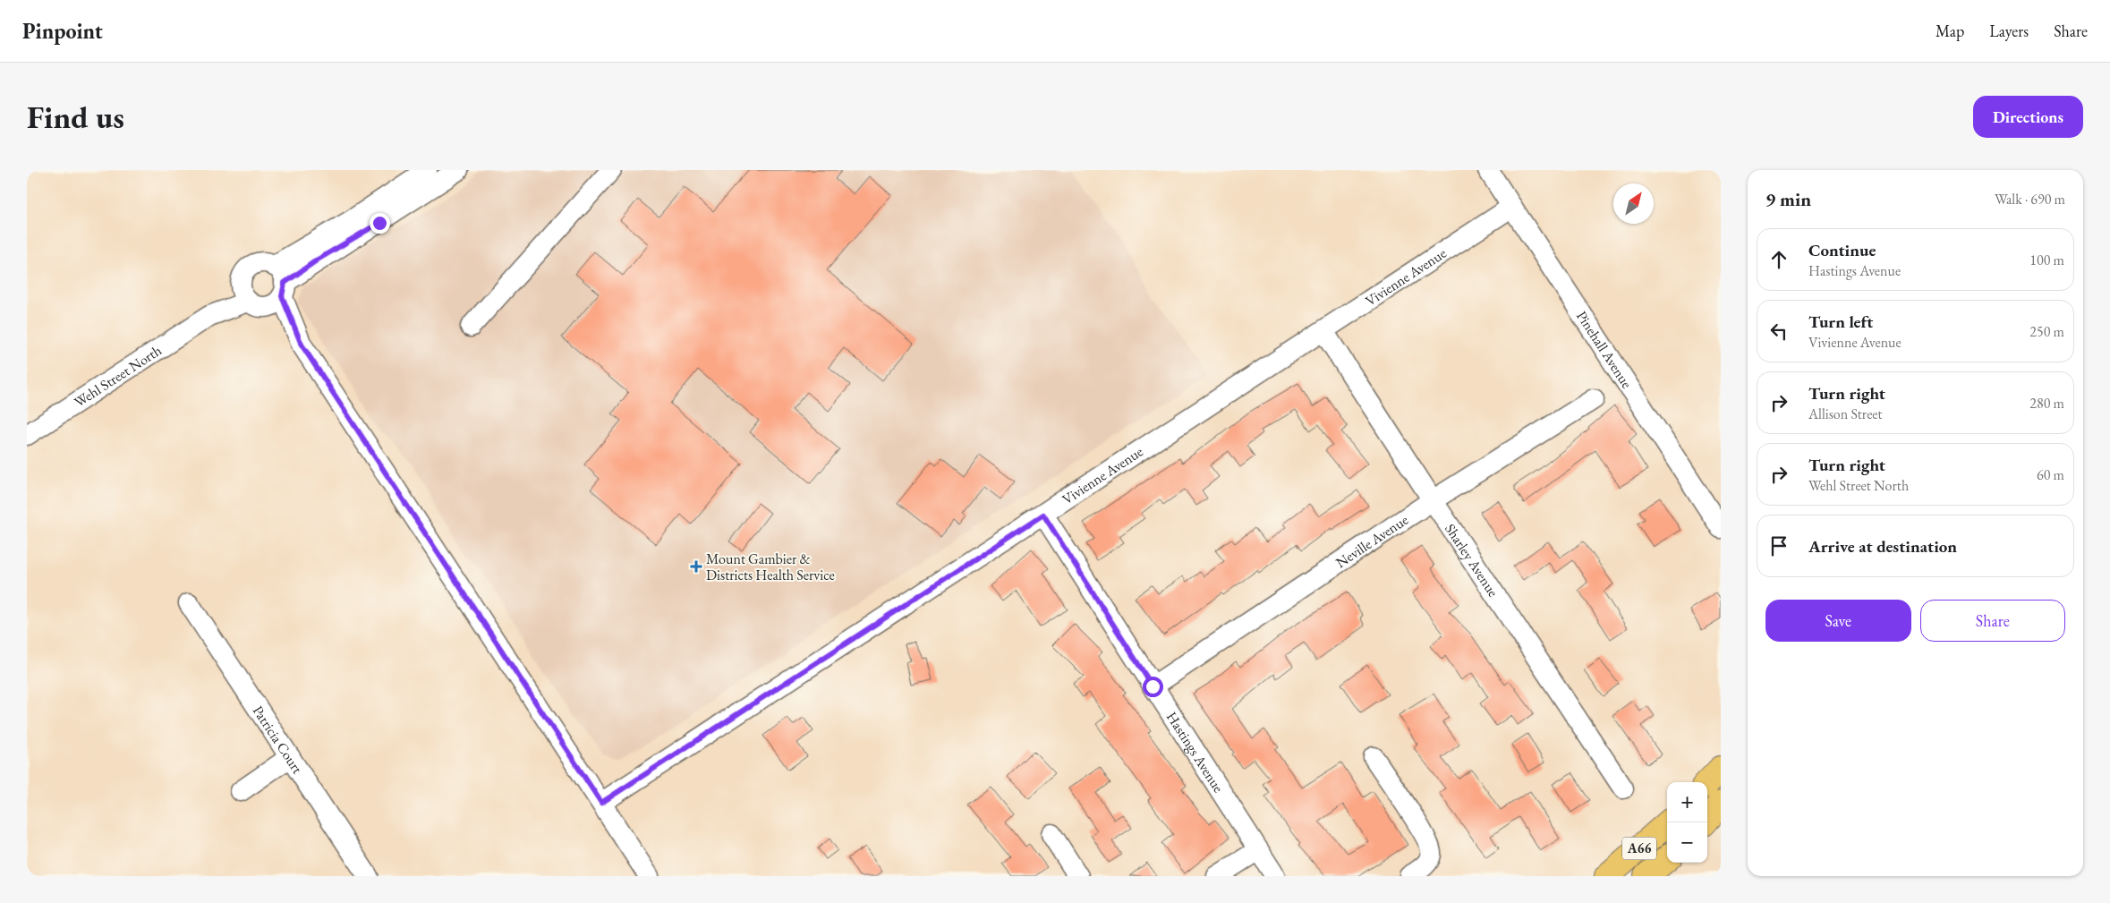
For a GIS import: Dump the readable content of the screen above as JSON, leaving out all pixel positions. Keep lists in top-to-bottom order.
{
  "streets": {
    "highway": ["A66"],
    "street": [
      "Vivienne Avenue",
      "Pinehall Avenue",
      "Wehl Street North",
      "Neville Avenue",
      "Sharley Avenue",
      "Patricia Court",
      "Hastings Avenue"
    ]
  },
  "crossings": [
    ["Vivienne Avenue", "Pinehall Avenue"],
    ["Vivienne Avenue", "Sharley Avenue"],
    ["Vivienne Avenue", "Hastings Avenue"],
    ["Neville Avenue", "Sharley Avenue"],
    ["Neville Avenue", "Hastings Avenue"]
  ],
  "places": {
    "health": ["Mount Gambier & Districts Health Service"]
  },
  "north": "top right",
  "page": {
    "header": "Pinpoint",
    "nav": ["Map", "Layers", "Share"],
    "buttons": [
      "Directions",
      ["Save", "Share"]
    ],
    "title": "Find us",
    "heading": ["9 min", "Walk · 690 m"],
    "list": [
      ["Continue", "Hastings Avenue", "100 m"],
      ["Turn left", "Vivienne Avenue", "250 m"],
      ["Turn right", "Allison Street", "280 m"],
      ["Turn right", "Wehl Street North", "60 m"],
      "Arrive at destination"
    ],
    "map_buttons": ["+", "−"]
  }
}
